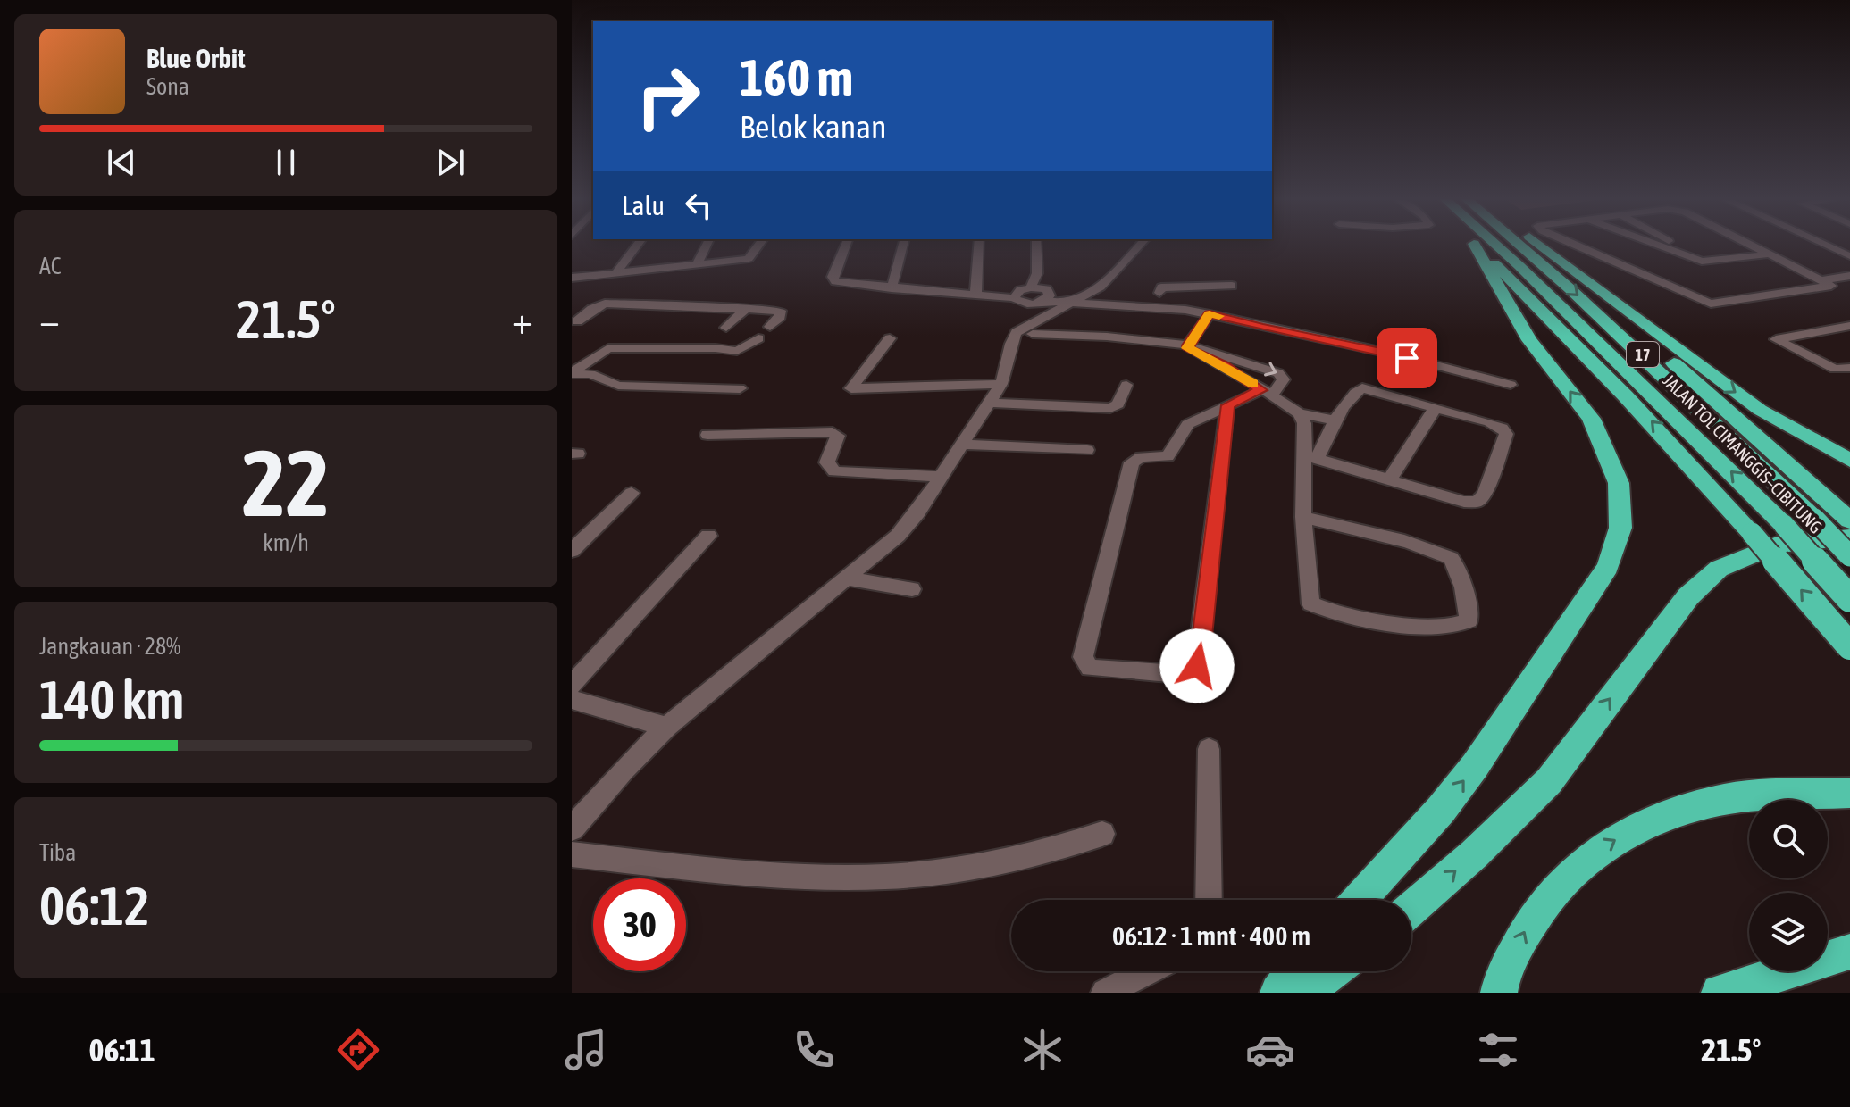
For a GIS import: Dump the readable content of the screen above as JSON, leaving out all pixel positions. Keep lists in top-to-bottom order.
{
  "streets": {
    "highway": ["17", "JALAN TOL CIMANGGIS–CIBITUNG"]
  },
  "page": {
    "turn": ["160 m", "Belok kanan"],
    "song": ["Blue Orbit", "Sona"],
    "then": "Lalu",
    "tile": [
      "AC",
      ["22", "km/h"],
      ["Jangkauan · 28%", "140 km"],
      ["Tiba", "06:12"]
    ],
    "heat": ["−", "21.5°", "+"],
    "limit": "30",
    "trip": "06:12 · 1 mnt · 400 m",
    "tabs": ["06:11", "21.5°"]
  }
}
